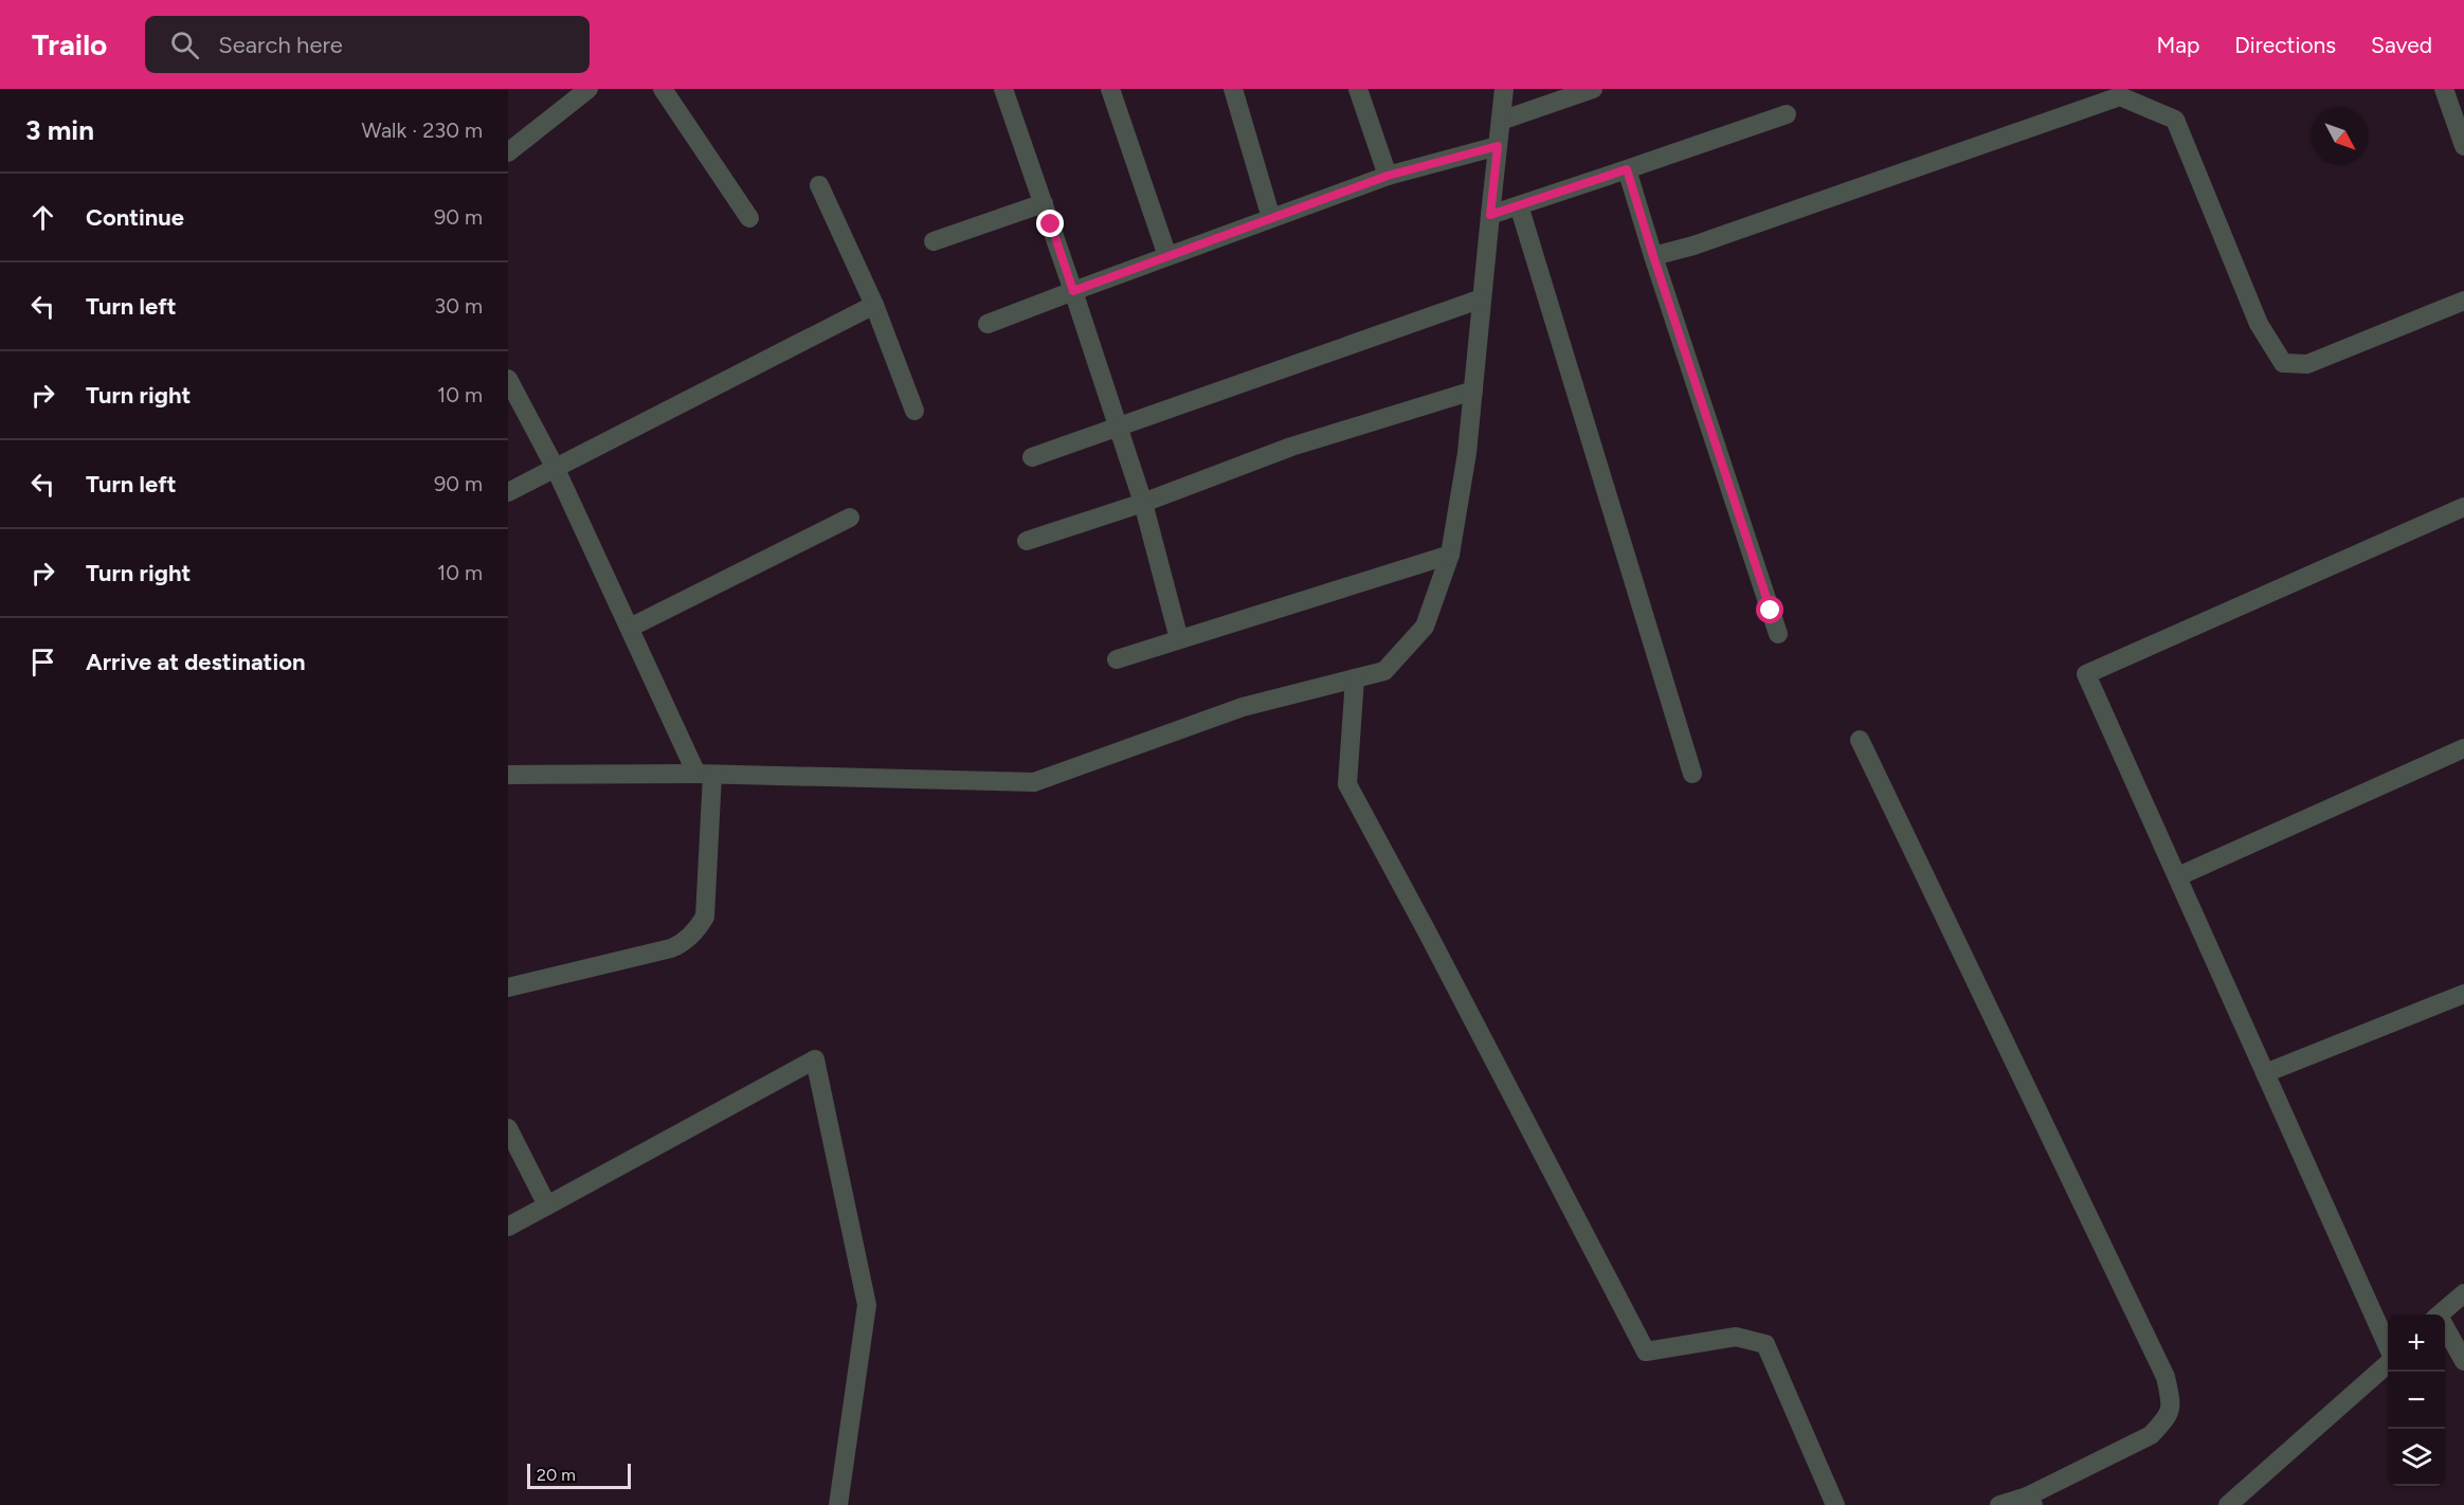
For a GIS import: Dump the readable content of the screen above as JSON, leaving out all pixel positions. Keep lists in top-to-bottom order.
{
  "scale_bar": "20 m",
  "north": "bottom right",
  "page": {
    "header": "Trailo",
    "search": "Search here",
    "nav": ["Map", "Directions", "Saved"],
    "heading": ["3 min", "Walk · 230 m"],
    "list": [
      ["Continue", "90 m"],
      ["Turn left", "30 m"],
      ["Turn right", "10 m"],
      ["Turn left", "90 m"],
      ["Turn right", "10 m"],
      "Arrive at destination"
    ],
    "map_buttons": ["+", "−"],
    "scale": "20 m"
  }
}
